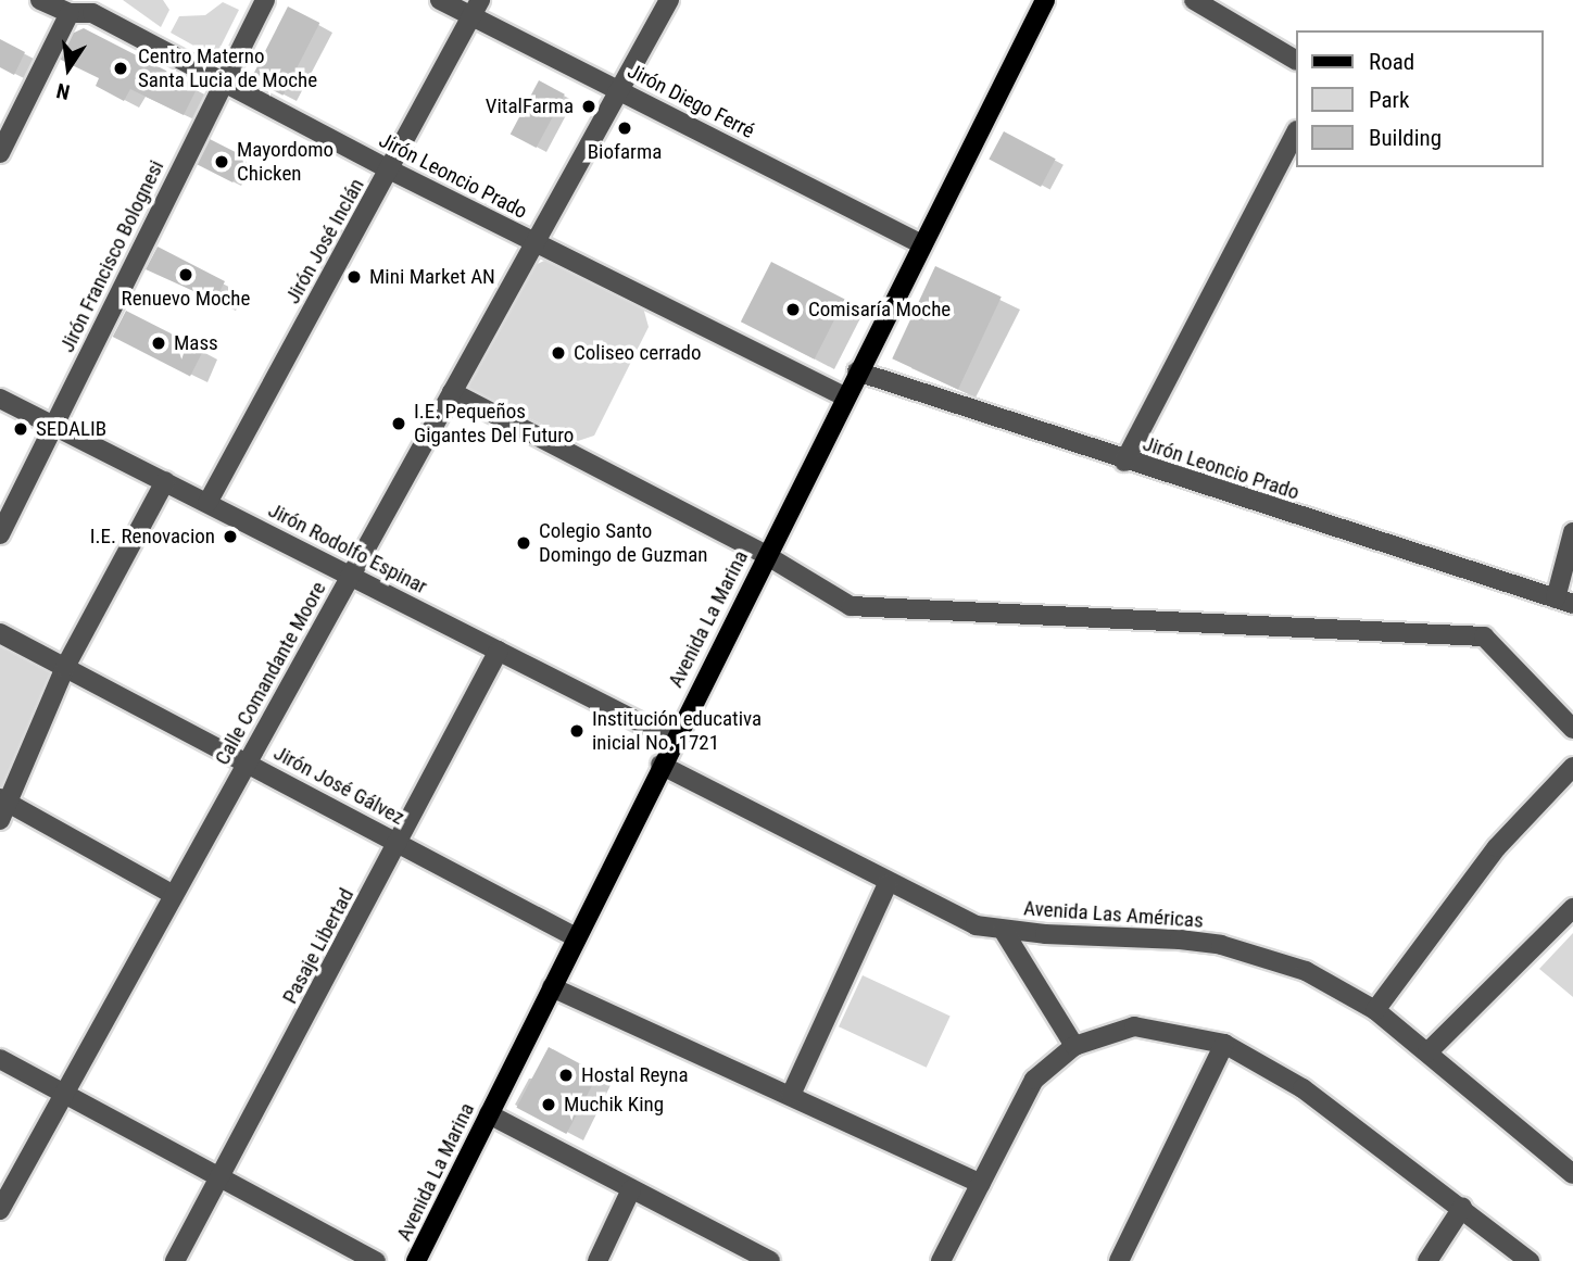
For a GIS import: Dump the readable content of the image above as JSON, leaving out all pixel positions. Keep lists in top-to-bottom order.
{
  "streets": {
    "main road": ["Avenida La Marina"],
    "street": [
      "Jirón Diego Ferré",
      "Jirón Leoncio Prado",
      "Jirón José Inclán",
      "Jirón Francisco Bolognesi",
      "Jirón Rodolfo Espinar",
      "Calle Comandante Moore",
      "Jirón José Gálvez",
      "Avenida Las Américas",
      "Pasaje Libertad"
    ]
  },
  "crossings": [
    ["Jirón Diego Ferré", "Jirón José Inclán"],
    ["Jirón Diego Ferré", "Avenida La Marina"],
    ["Jirón Diego Ferré", "Calle Comandante Moore"],
    ["Jirón Leoncio Prado", "Jirón José Inclán"],
    ["Jirón Leoncio Prado", "Jirón Francisco Bolognesi"],
    ["Jirón Leoncio Prado", "Avenida La Marina"],
    ["Jirón Leoncio Prado", "Calle Comandante Moore"],
    ["Jirón José Inclán", "Jirón Rodolfo Espinar"],
    ["Jirón Francisco Bolognesi", "Jirón Rodolfo Espinar"],
    ["Jirón Rodolfo Espinar", "Avenida La Marina"],
    ["Jirón Rodolfo Espinar", "Calle Comandante Moore"],
    ["Jirón Rodolfo Espinar", "Pasaje Libertad"],
    ["Avenida La Marina", "Jirón José Gálvez"],
    ["Avenida La Marina", "Avenida Las Américas"],
    ["Calle Comandante Moore", "Jirón José Gálvez"],
    ["Jirón José Gálvez", "Pasaje Libertad"]
  ],
  "places": [
    "Centro Materno Santa Lucia de Moche",
    "VitalFarma",
    "Biofarma",
    "Mayordomo Chicken",
    "Renuevo Moche",
    "Mini Market AN",
    "Comisaría Moche",
    "Mass",
    "Coliseo cerrado",
    "I.E. Pequeños Gigantes Del Futuro",
    "SEDALIB",
    "I.E. Renovacion",
    "Colegio Santo Domingo de Guzman",
    "Institución educativa inicial No. 1721",
    "Hostal Reyna",
    "Muchik King"
  ],
  "legend": ["Road", "Park", "Building"],
  "north": "bottom"
}
